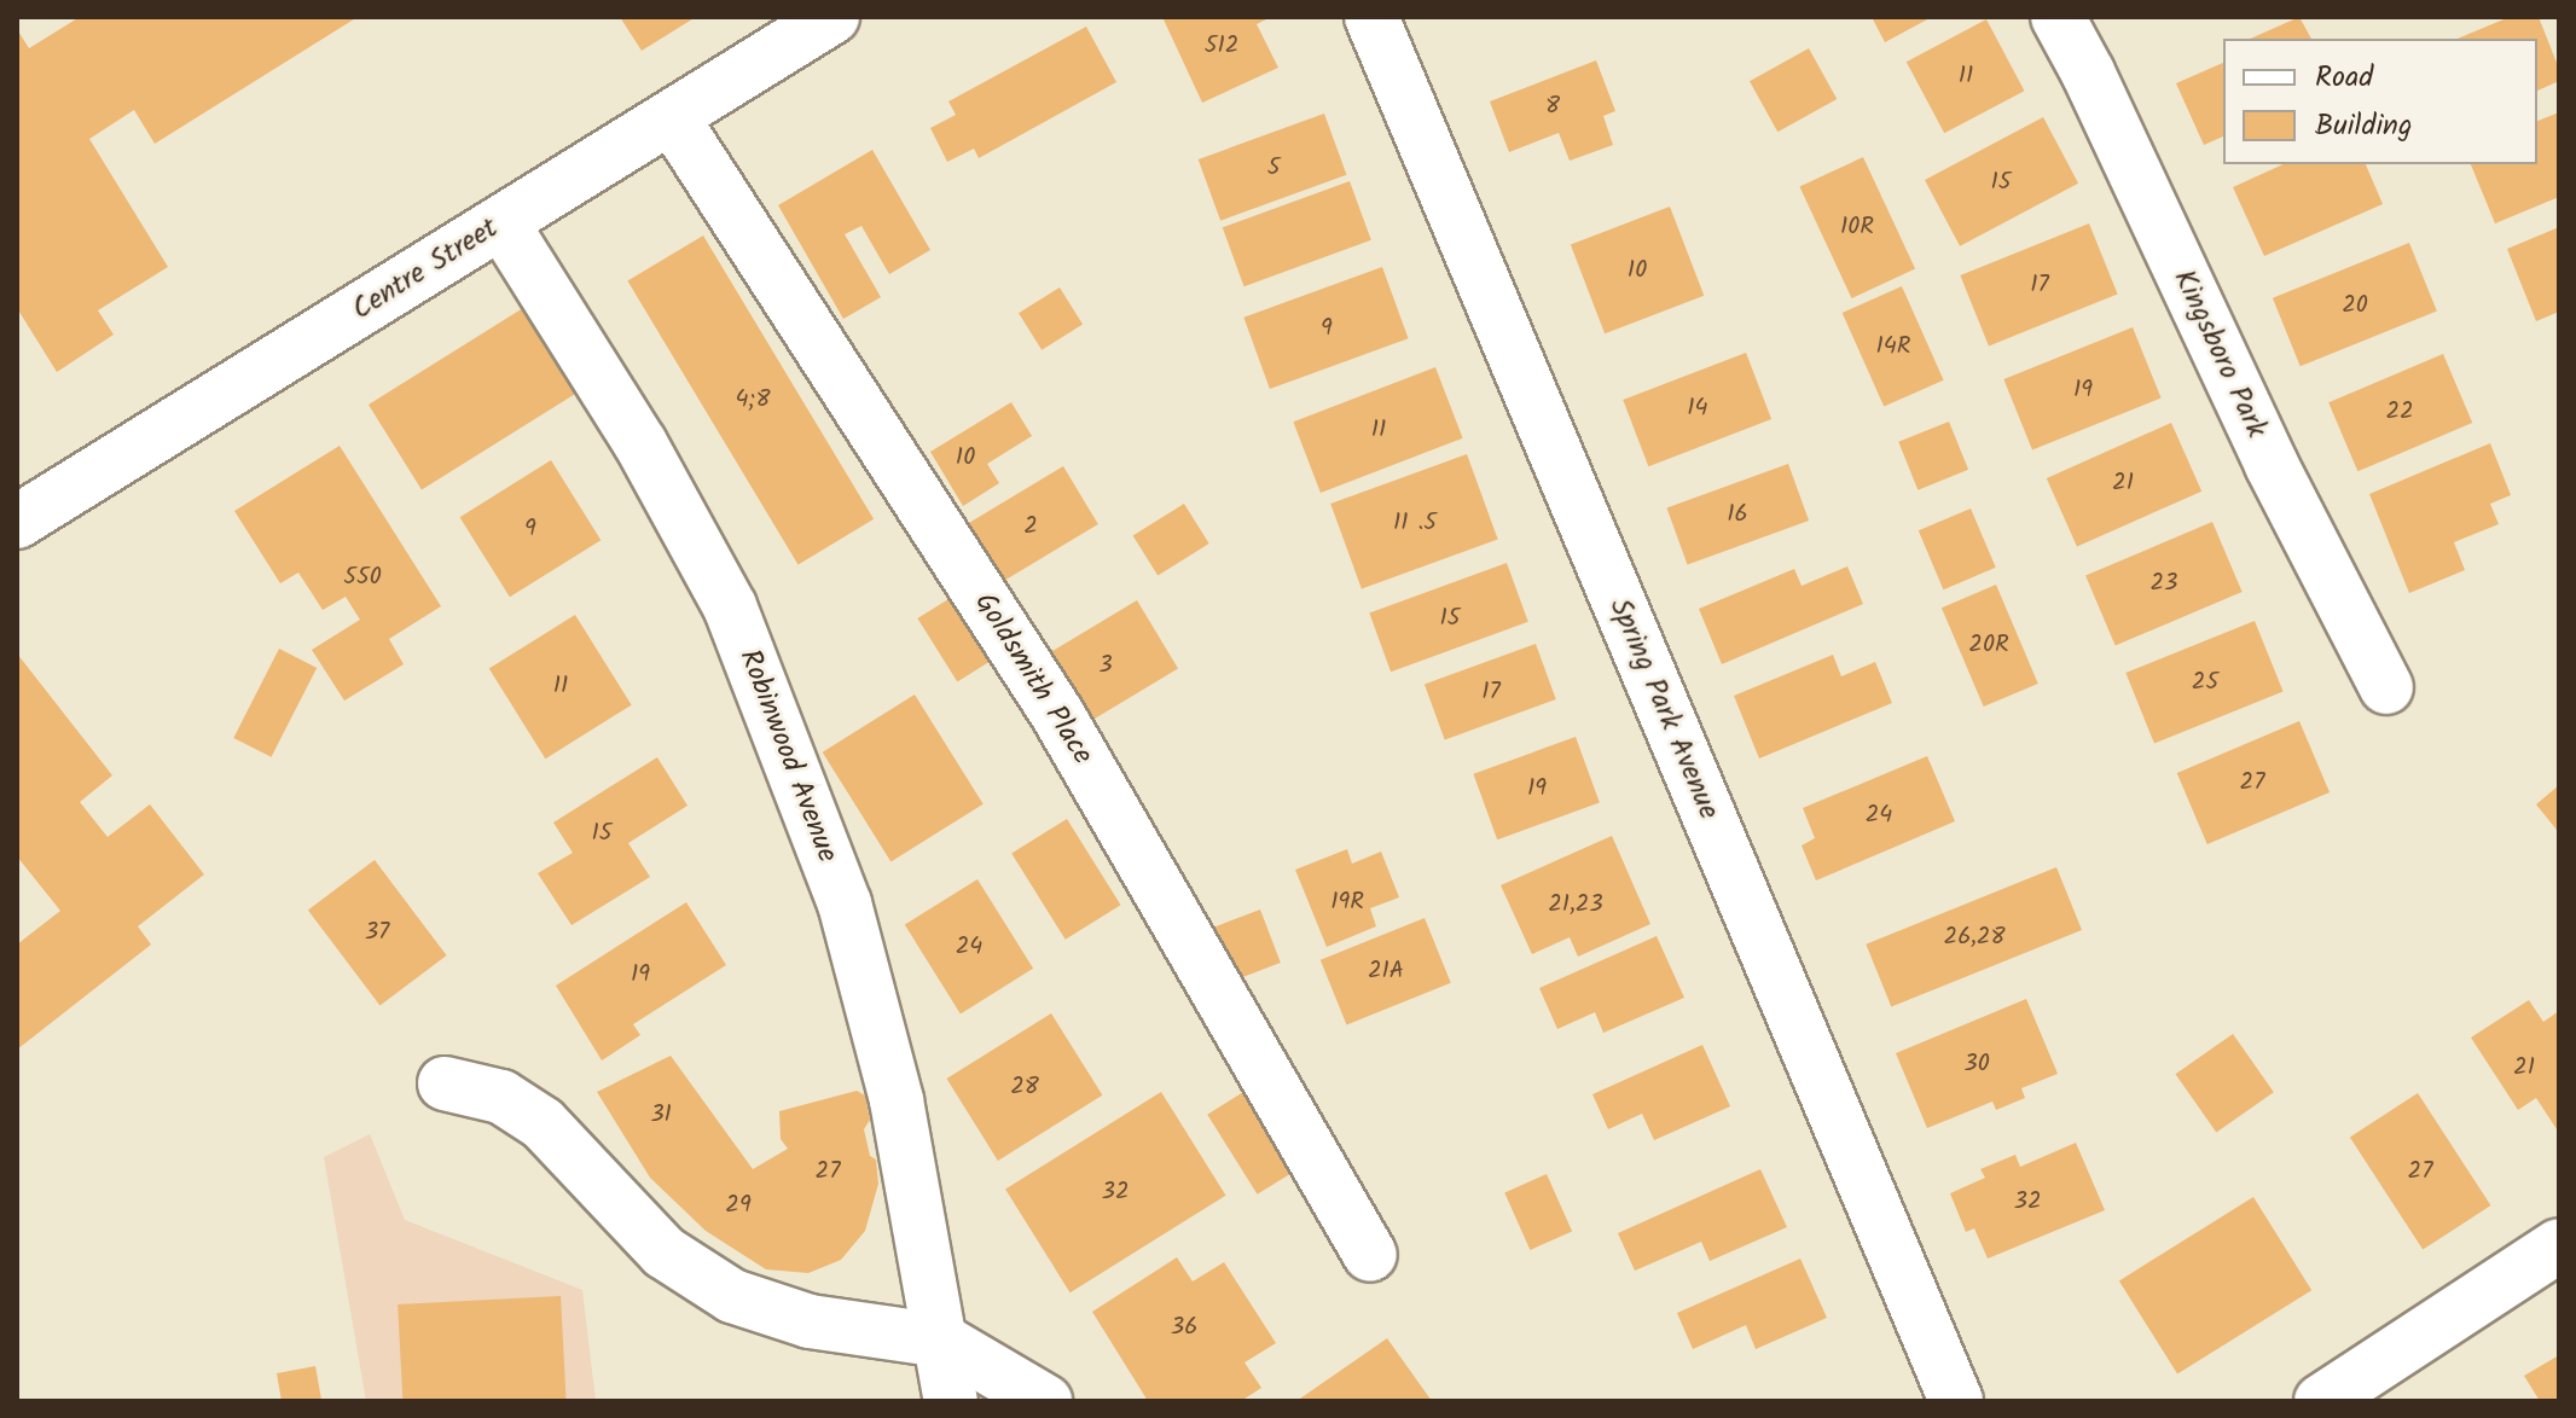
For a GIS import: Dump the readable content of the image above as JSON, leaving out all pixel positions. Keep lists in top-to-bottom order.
{
  "streets": {
    "street": [
      "Centre Street",
      "Kingsboro Park",
      "Goldsmith Place",
      "Spring Park Avenue",
      "Robinwood Avenue"
    ]
  },
  "crossings": [
    ["Centre Street", "Goldsmith Place"],
    ["Centre Street", "Robinwood Avenue"]
  ],
  "house_numbers": [
    "512",
    "11",
    "8",
    "5",
    "15",
    "10R",
    "10",
    "17",
    "20",
    "9",
    "14R",
    "19",
    "4;8",
    "14",
    "22",
    "11",
    "10",
    "21",
    "16",
    "11 .5",
    "2",
    "9",
    "550",
    "23",
    "15",
    "20R",
    "3",
    "25",
    "11",
    "17",
    "27",
    "19",
    "24",
    "15",
    "19R",
    "21,23",
    "37",
    "26,28",
    "24",
    "21A",
    "19",
    "30",
    "21",
    "28",
    "31",
    "27",
    "27",
    "32",
    "32",
    "29",
    "36"
  ],
  "legend": ["Road", "Building"]
}
